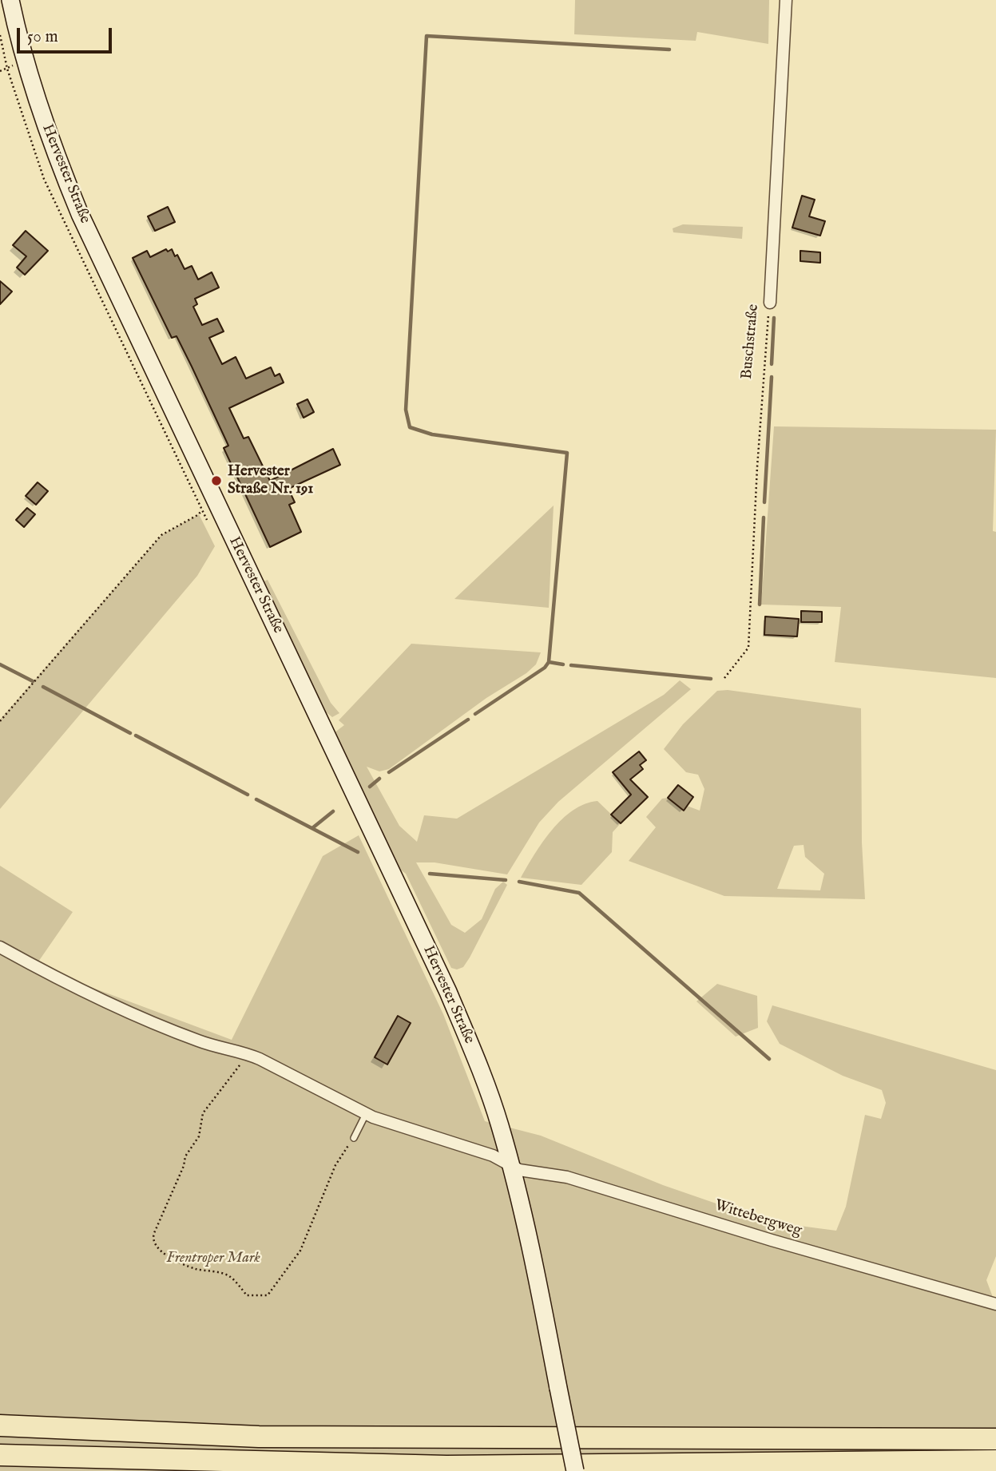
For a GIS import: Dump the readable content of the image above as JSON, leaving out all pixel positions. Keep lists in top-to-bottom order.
{
  "streets": {
    "main road": ["Hervester Straße"],
    "street": ["Buschstraße", "Wittebergweg"]
  },
  "crossings": [
    ["Hervester Straße", "Wittebergweg"]
  ],
  "parks": ["Frentroper Mark"],
  "places": ["Hervester Straße Nr. 191"],
  "scale_bar": "50 m"
}
